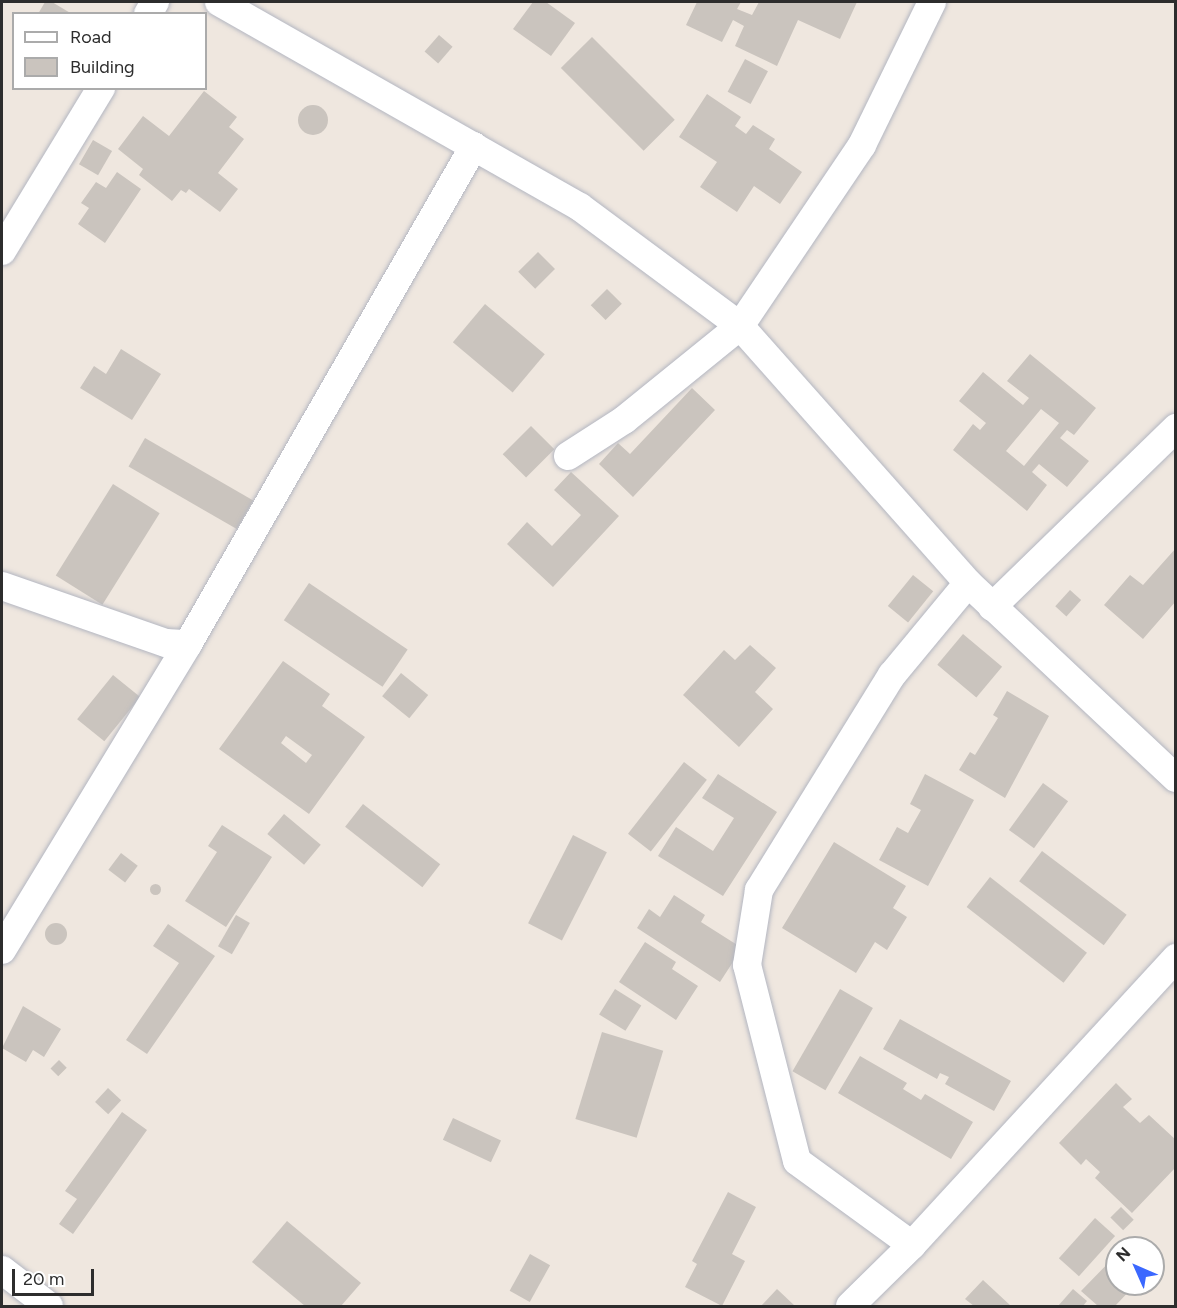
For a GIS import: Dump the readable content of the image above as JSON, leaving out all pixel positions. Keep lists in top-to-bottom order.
{
  "legend": ["Road", "Building"],
  "scale_bar": "20 m",
  "north": "top left"
}
